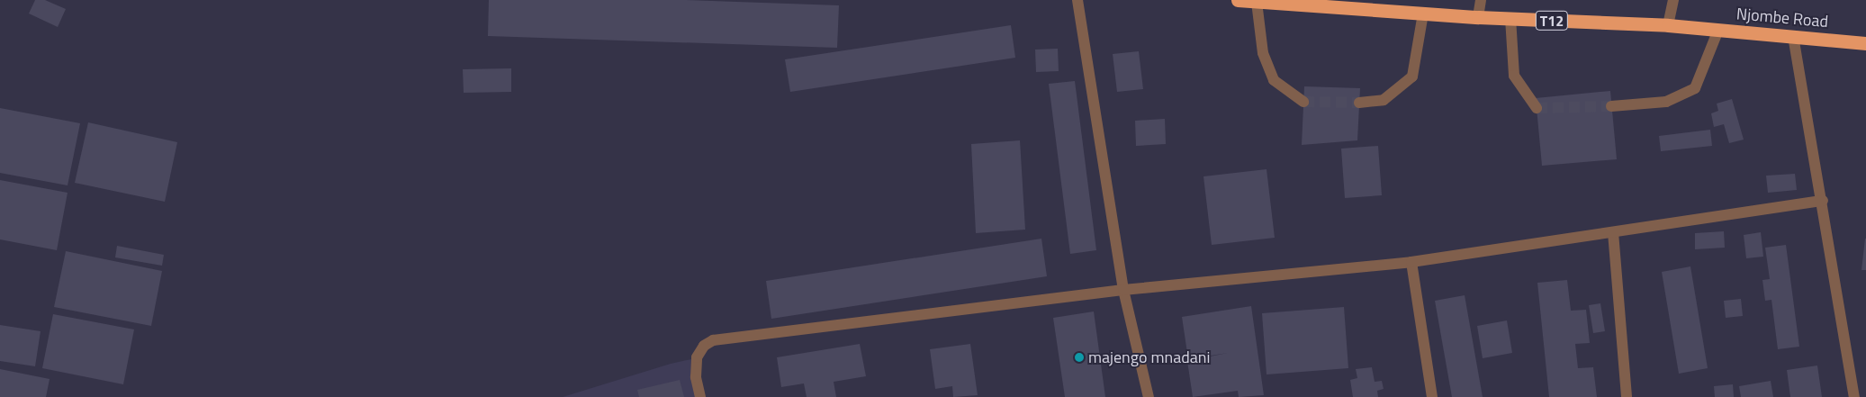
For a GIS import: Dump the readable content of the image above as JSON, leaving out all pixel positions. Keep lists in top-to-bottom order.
{
  "streets": {
    "highway": ["Njombe Road", "T12"]
  },
  "places": ["majengo mnadani"]
}
